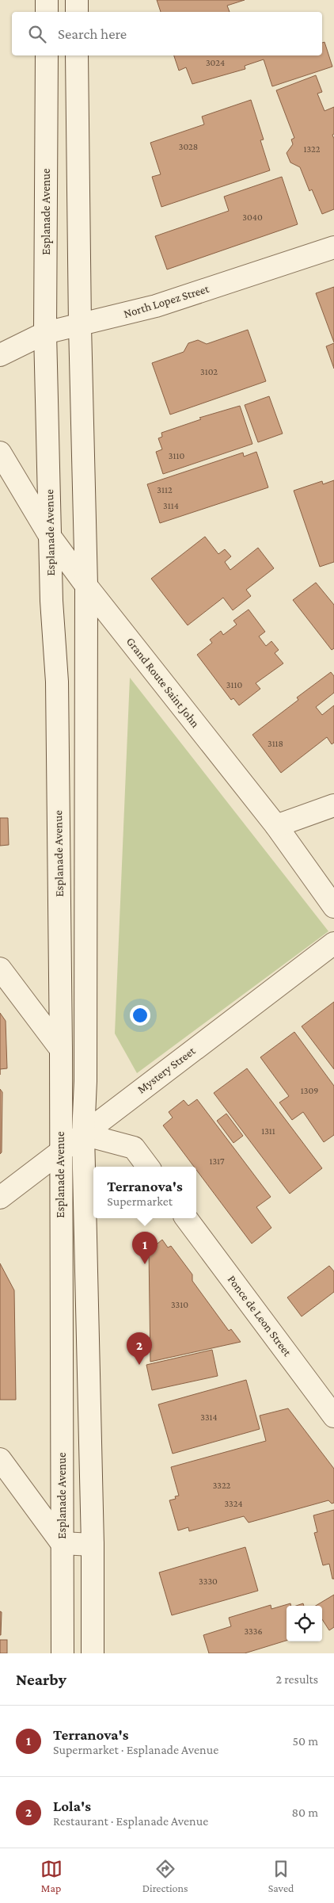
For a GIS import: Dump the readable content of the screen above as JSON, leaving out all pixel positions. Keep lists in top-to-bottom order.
{
  "streets": {
    "street": [
      "Esplanade Avenue",
      "North Lopez Street",
      "Grand Route Saint John",
      "Mystery Street",
      "Ponce de Leon Street"
    ]
  },
  "crossings": [
    ["Esplanade Avenue", "North Lopez Street"],
    ["Esplanade Avenue", "Grand Route Saint John"],
    ["Esplanade Avenue", "Mystery Street"]
  ],
  "house_numbers": [
    "3024",
    "3028",
    "1322",
    "3040",
    "3102",
    "3110",
    "3112",
    "3114",
    "3110",
    "3118",
    "1309",
    "1311",
    "1317",
    "3310",
    "3314",
    "3322",
    "3324",
    "3330",
    "3336"
  ],
  "page": {
    "search": "Search here",
    "popup": ["Terranova's", "Supermarket"],
    "pins": ["1", "2"],
    "heading": ["Nearby", "2 results"],
    "list": [
      {
        "mark": "1",
        "name": "Terranova's",
        "note": "Supermarket · Esplanade Avenue",
        "value": "50 m"
      },
      {
        "mark": "2",
        "name": "Lola's",
        "note": "Restaurant · Esplanade Avenue",
        "value": "80 m"
      }
    ],
    "nav": ["Map", "Directions", "Saved"]
  }
}
